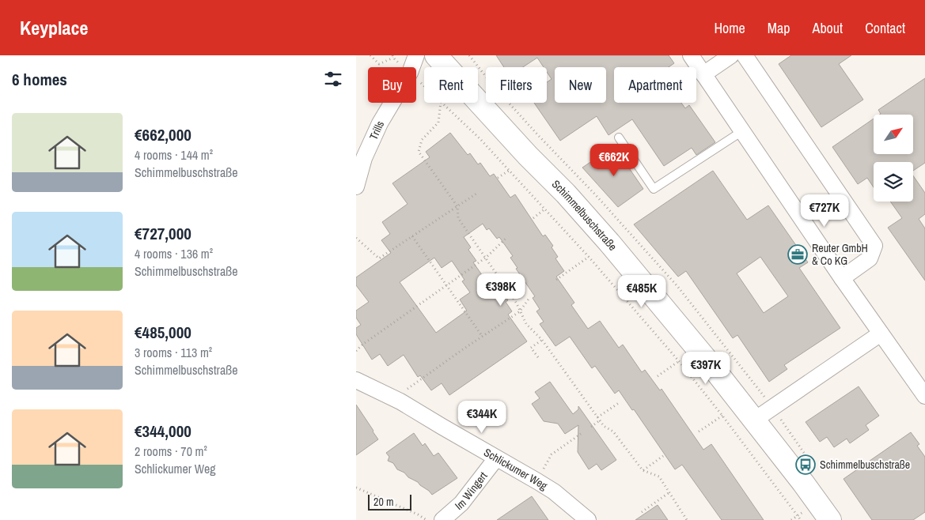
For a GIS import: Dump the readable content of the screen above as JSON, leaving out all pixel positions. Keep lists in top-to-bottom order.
{
  "streets": {
    "main road": ["Schimmelbuschstraße"],
    "street": ["Trills", "Schlickumer Weg", "Im Wingert"]
  },
  "crossings": [
    ["Schlickumer Weg", "Im Wingert"]
  ],
  "places": {
    "office": ["Reuter GmbH & Co KG"],
    "bus stop": ["Schimmelbuschstraße"]
  },
  "scale_bar": "20 m",
  "north": "top right",
  "page": {
    "header": "Keyplace",
    "nav": [
      "Home",
      "Map",
      "About",
      "Contact"
    ],
    "heading": "6 homes",
    "chip": [
      "Buy",
      "Rent",
      "Filters",
      "New",
      "Apartment"
    ],
    "list": [
      {
        "name": "€662,000",
        "note": "4 rooms · 144 m² · Schimmelbuschstraße"
      },
      {
        "name": "€727,000",
        "note": "4 rooms · 136 m² · Schimmelbuschstraße"
      },
      {
        "name": "€485,000",
        "note": "3 rooms · 113 m² · Schimmelbuschstraße"
      },
      {
        "name": "€344,000",
        "note": "2 rooms · 70 m² · Schlickumer Weg"
      }
    ],
    "price": [
      "€662K",
      "€727K",
      "€398K",
      "€485K",
      "€397K",
      "€344K"
    ],
    "scale": "20 m"
  }
}
